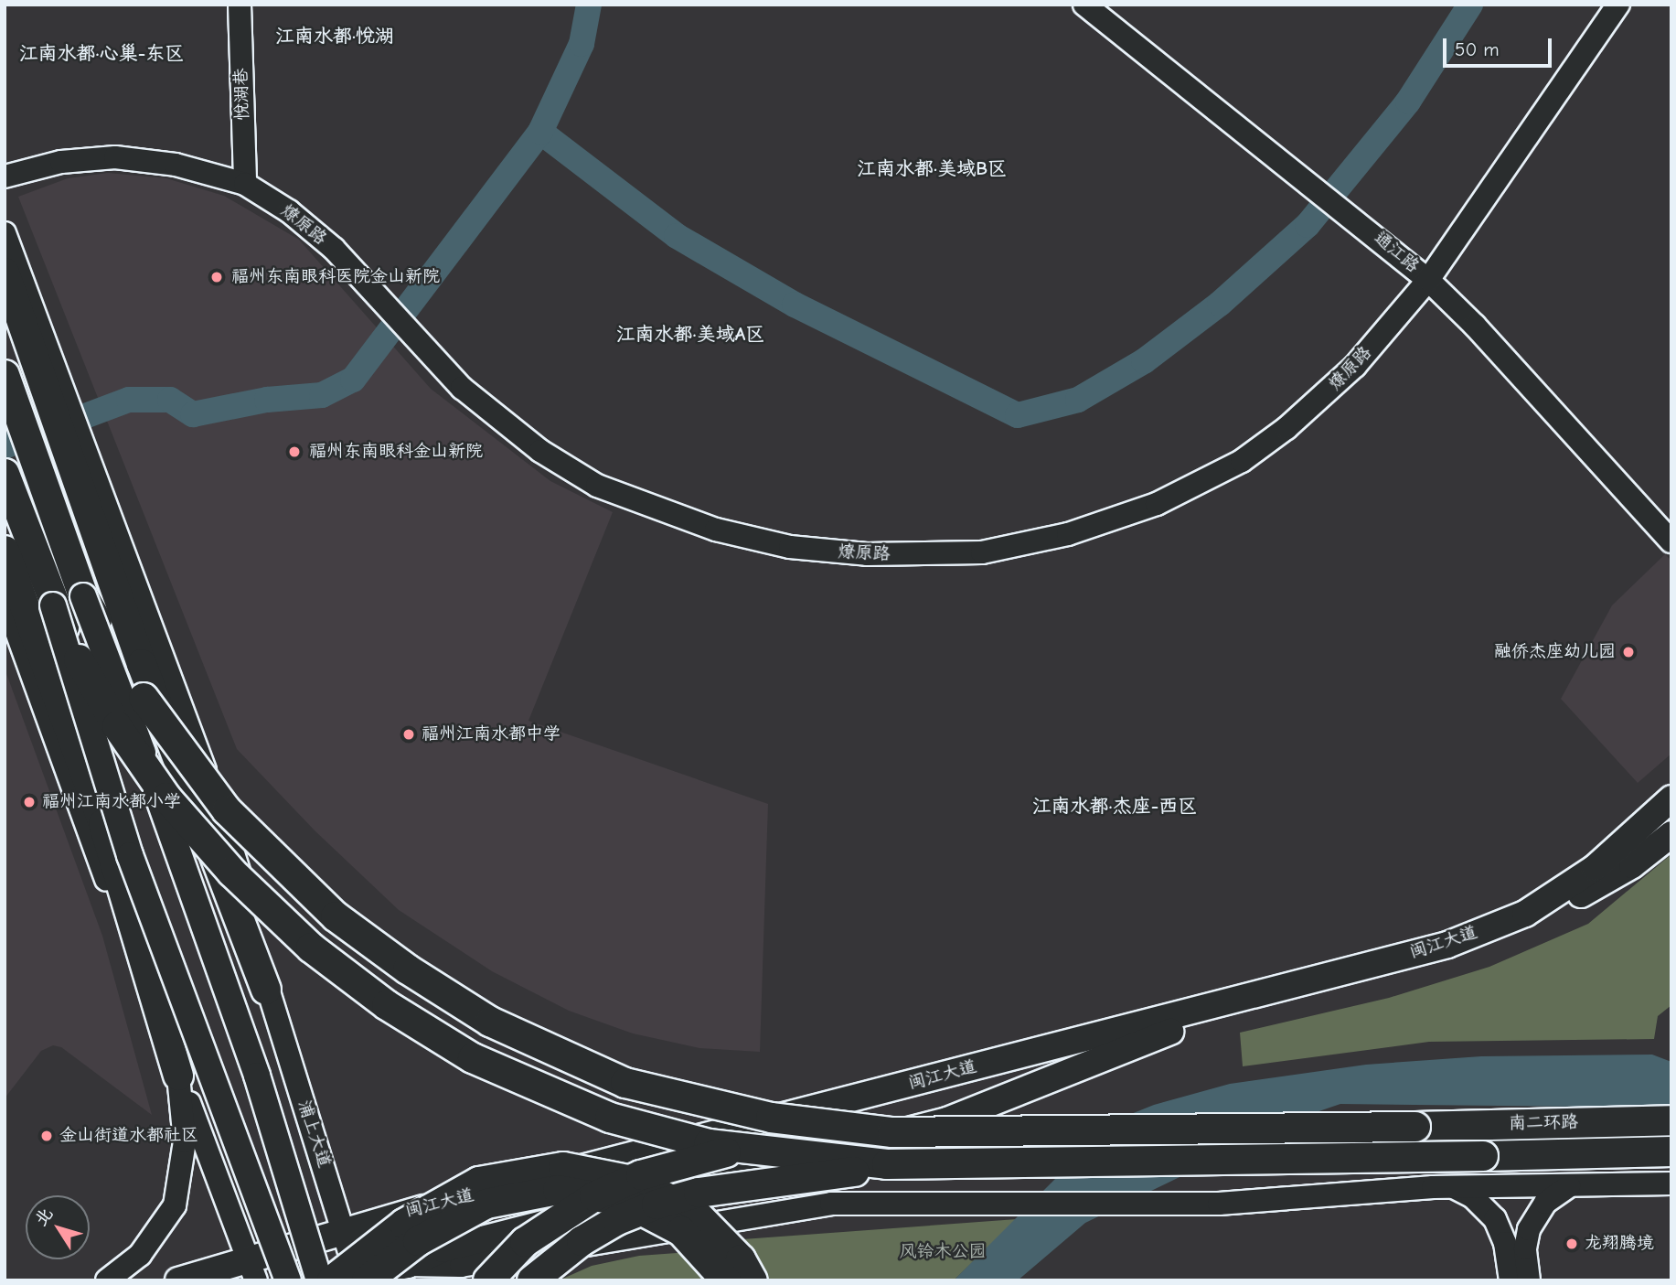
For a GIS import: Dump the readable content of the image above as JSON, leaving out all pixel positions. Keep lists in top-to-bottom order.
{
  "streets": {
    "highway": ["南二环路"],
    "main road": [
      "悦湖巷",
      "燎原路",
      "通江路",
      "闽江大道",
      "浦上大道"
    ]
  },
  "crossings": [
    ["悦湖巷", "燎原路"],
    ["燎原路", "通江路"],
    ["闽江大道", "浦上大道"]
  ],
  "districts": [
    "江南水都·悦湖",
    "江南水都·心巢-东区",
    "江南水都·美域B区",
    "江南水都·美域A区",
    "江南水都·杰座-西区"
  ],
  "parks": ["风铃木公园"],
  "places": [
    "福州东南眼科医院金山新院",
    "福州东南眼科金山新院",
    "融侨杰座幼儿园",
    "福州江南水都中学",
    "福州江南水都小学",
    "金山街道水都社区",
    "龙翔腾境"
  ],
  "scale_bar": "50 m",
  "north": "top left"
}
